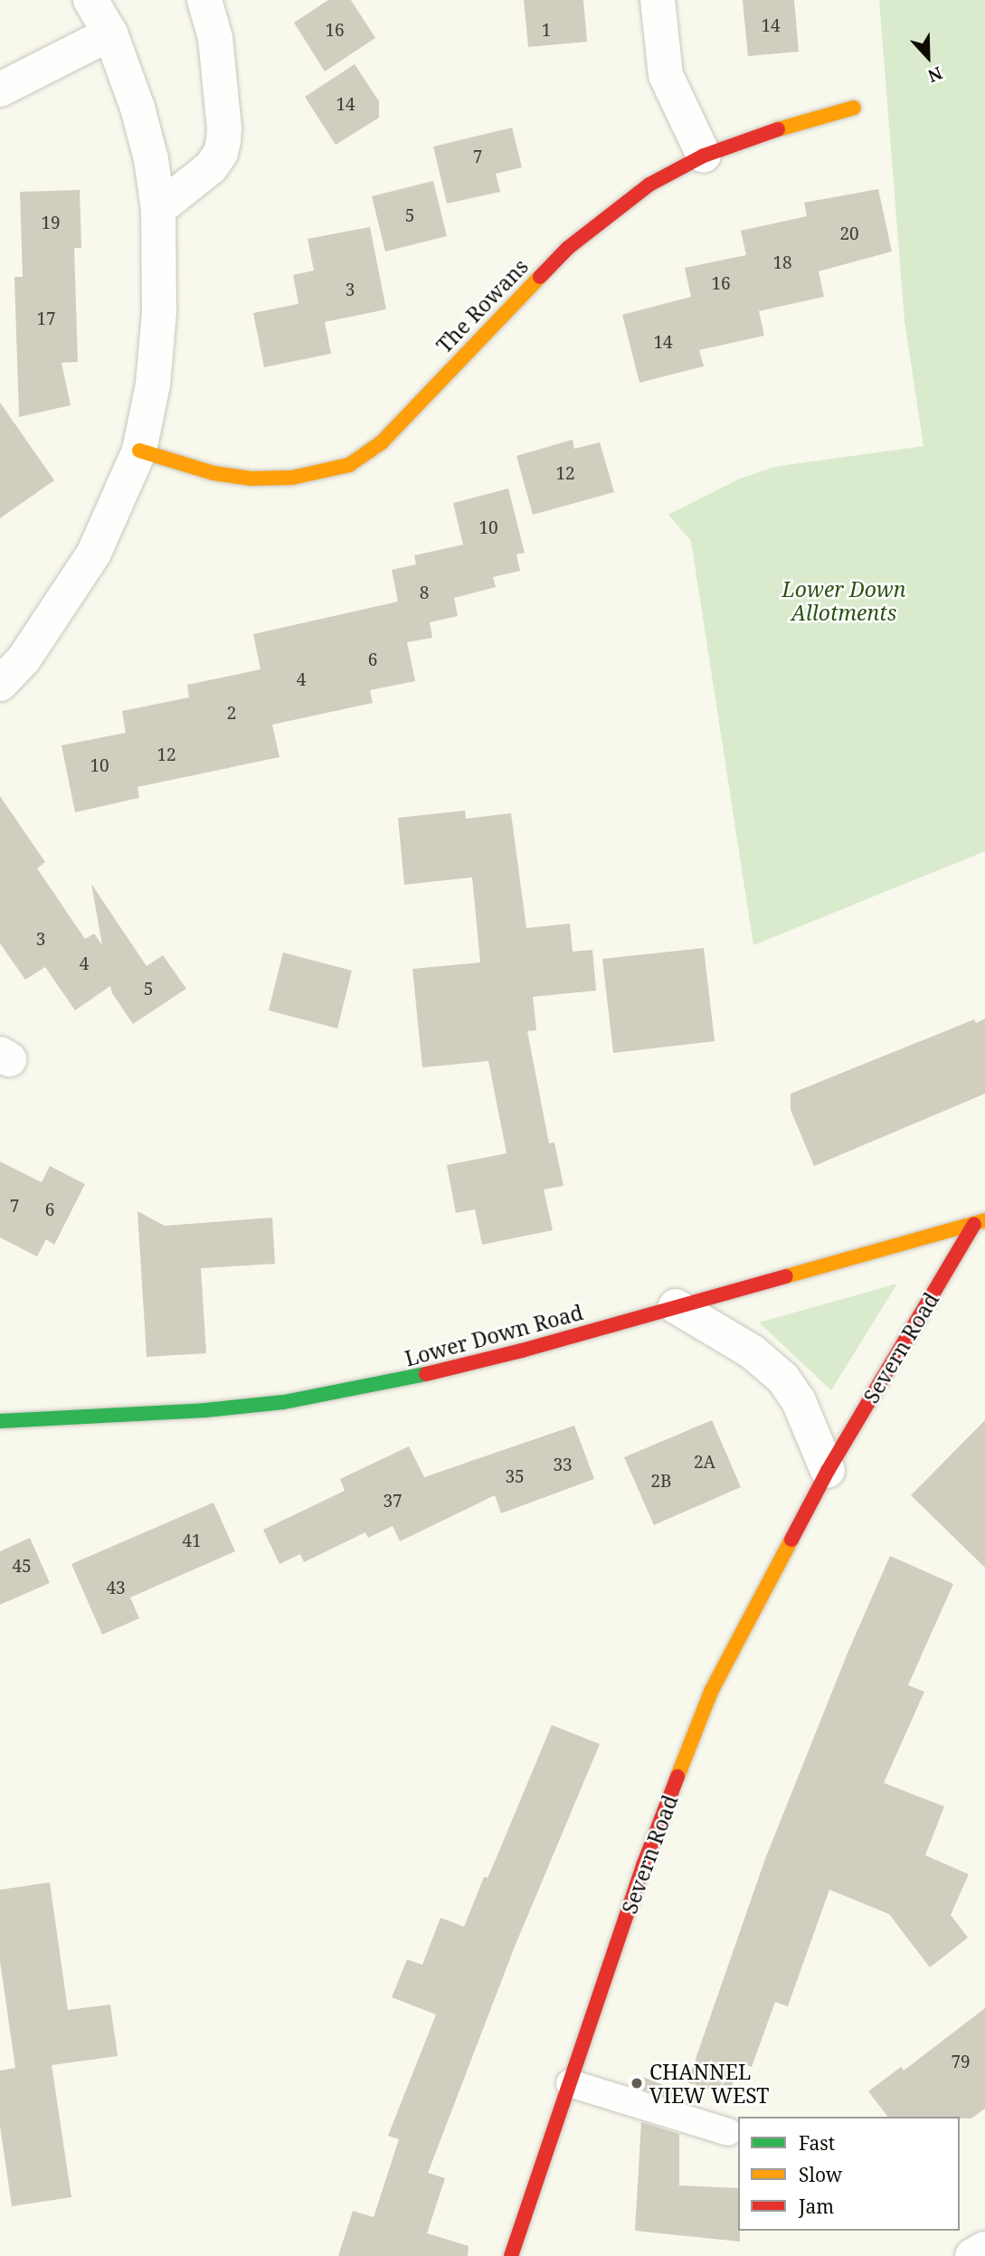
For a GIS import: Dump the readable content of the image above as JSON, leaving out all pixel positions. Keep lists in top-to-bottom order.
{
  "streets": {
    "street": ["The Rowans", "Lower Down Road", "Severn Road"]
  },
  "crossings": [
    ["Lower Down Road", "Severn Road"]
  ],
  "parks": ["Lower Down Allotments"],
  "places": ["CHANNEL VIEW WEST"],
  "house_numbers": [
    "14",
    "16",
    "1",
    "14",
    "7",
    "5",
    "19",
    "20",
    "18",
    "16",
    "3",
    "17",
    "14",
    "12",
    "10",
    "8",
    "6",
    "4",
    "2",
    "12",
    "10",
    "3",
    "4",
    "5",
    "7",
    "6",
    "2A",
    "33",
    "35",
    "2B",
    "37",
    "41",
    "45",
    "43",
    "79"
  ],
  "legend": ["Fast", "Slow", "Jam"],
  "north": "bottom"
}
